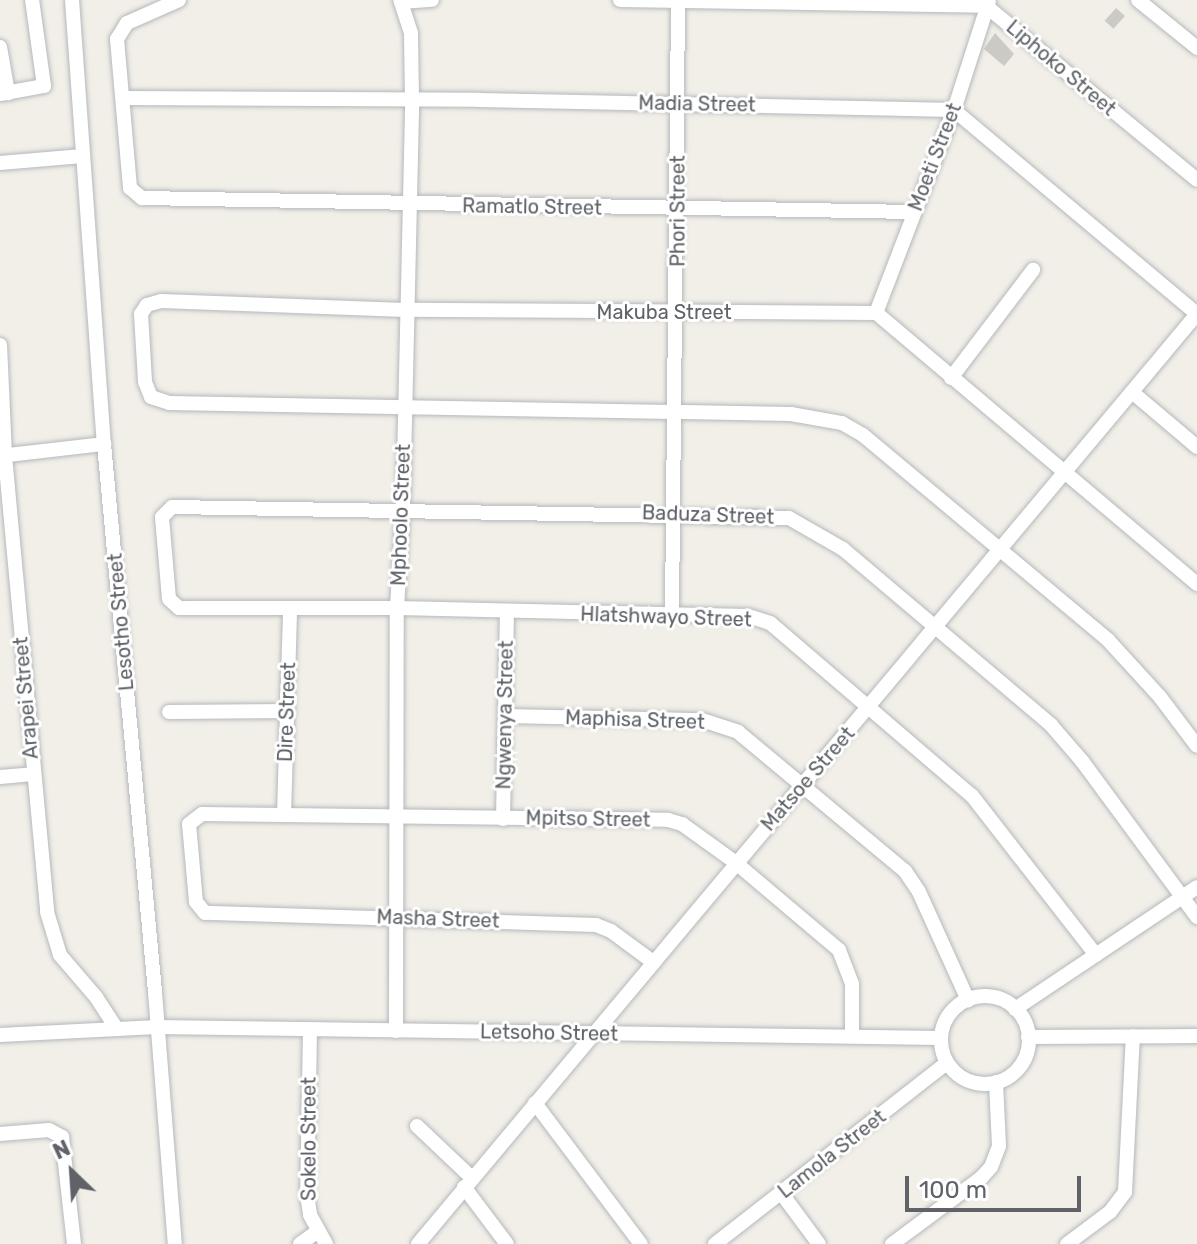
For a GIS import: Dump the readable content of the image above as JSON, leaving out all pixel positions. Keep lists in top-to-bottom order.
{
  "streets": {
    "street": [
      "Liphoko Street",
      "Madia Street",
      "Moeti Street",
      "Ramatlo Street",
      "Phori Street",
      "Makuba Street",
      "Mphoolo Street",
      "Baduza Street",
      "Hlatshwayo Street",
      "Lesotho Street",
      "Arapei Street",
      "Dire Street",
      "Ngwenya Street",
      "Maphisa Street",
      "Matsoe Street",
      "Mpitso Street",
      "Masha Street",
      "Letsoho Street",
      "Sokelo Street",
      "Lamola Street"
    ]
  },
  "crossings": [
    ["Liphoko Street", "Moeti Street"],
    ["Liphoko Street", "Phori Street"],
    ["Madia Street", "Moeti Street"],
    ["Madia Street", "Ramatlo Street"],
    ["Madia Street", "Phori Street"],
    ["Madia Street", "Mphoolo Street"],
    ["Moeti Street", "Ramatlo Street"],
    ["Moeti Street", "Makuba Street"],
    ["Ramatlo Street", "Phori Street"],
    ["Ramatlo Street", "Mphoolo Street"],
    ["Phori Street", "Makuba Street"],
    ["Phori Street", "Baduza Street"],
    ["Phori Street", "Hlatshwayo Street"],
    ["Makuba Street", "Mphoolo Street"],
    ["Mphoolo Street", "Baduza Street"],
    ["Mphoolo Street", "Hlatshwayo Street"],
    ["Mphoolo Street", "Mpitso Street"],
    ["Mphoolo Street", "Masha Street"],
    ["Mphoolo Street", "Letsoho Street"],
    ["Baduza Street", "Hlatshwayo Street"],
    ["Baduza Street", "Matsoe Street"],
    ["Hlatshwayo Street", "Dire Street"],
    ["Hlatshwayo Street", "Ngwenya Street"],
    ["Hlatshwayo Street", "Matsoe Street"],
    ["Lesotho Street", "Letsoho Street"],
    ["Arapei Street", "Letsoho Street"],
    ["Dire Street", "Mpitso Street"],
    ["Ngwenya Street", "Maphisa Street"],
    ["Ngwenya Street", "Mpitso Street"],
    ["Maphisa Street", "Matsoe Street"],
    ["Maphisa Street", "Letsoho Street"],
    ["Maphisa Street", "Lamola Street"],
    ["Matsoe Street", "Mpitso Street"],
    ["Matsoe Street", "Masha Street"],
    ["Matsoe Street", "Letsoho Street"],
    ["Mpitso Street", "Masha Street"],
    ["Mpitso Street", "Letsoho Street"],
    ["Letsoho Street", "Sokelo Street"],
    ["Letsoho Street", "Lamola Street"]
  ],
  "scale_bar": "100 m",
  "north": "top left"
}
